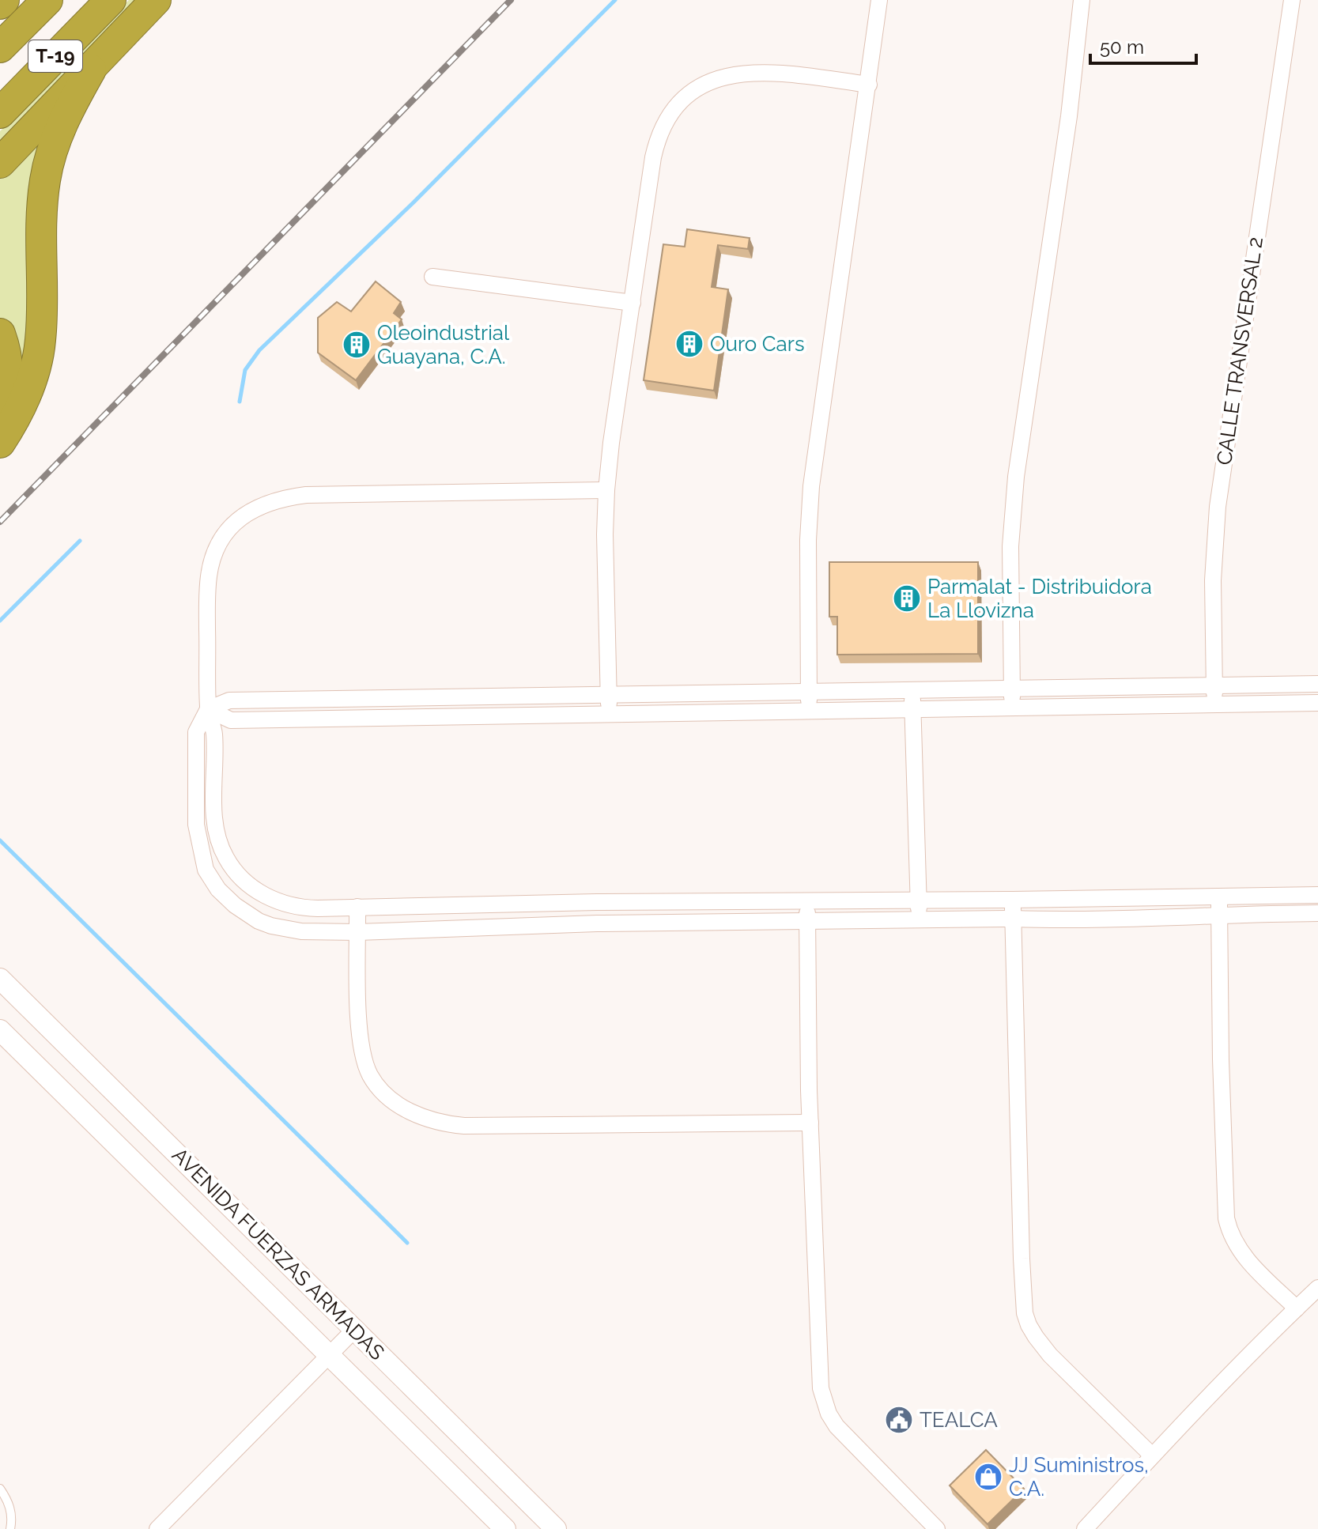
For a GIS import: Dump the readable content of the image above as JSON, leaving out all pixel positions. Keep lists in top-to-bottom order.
{
  "streets": {
    "highway": ["T-19"],
    "street": ["CALLE TRANSVERSAL 2", "AVENIDA FUERZAS ARMADAS"]
  },
  "places": {
    "building": ["Ouro Cars", "Oleoindustrial Guayana, C.A.", "Parmalat - Distribuidora La Llovizna"],
    "public building": ["TEALCA"],
    "shop": ["JJ Suministros, C.A."]
  },
  "scale_bar": "50 m"
}
